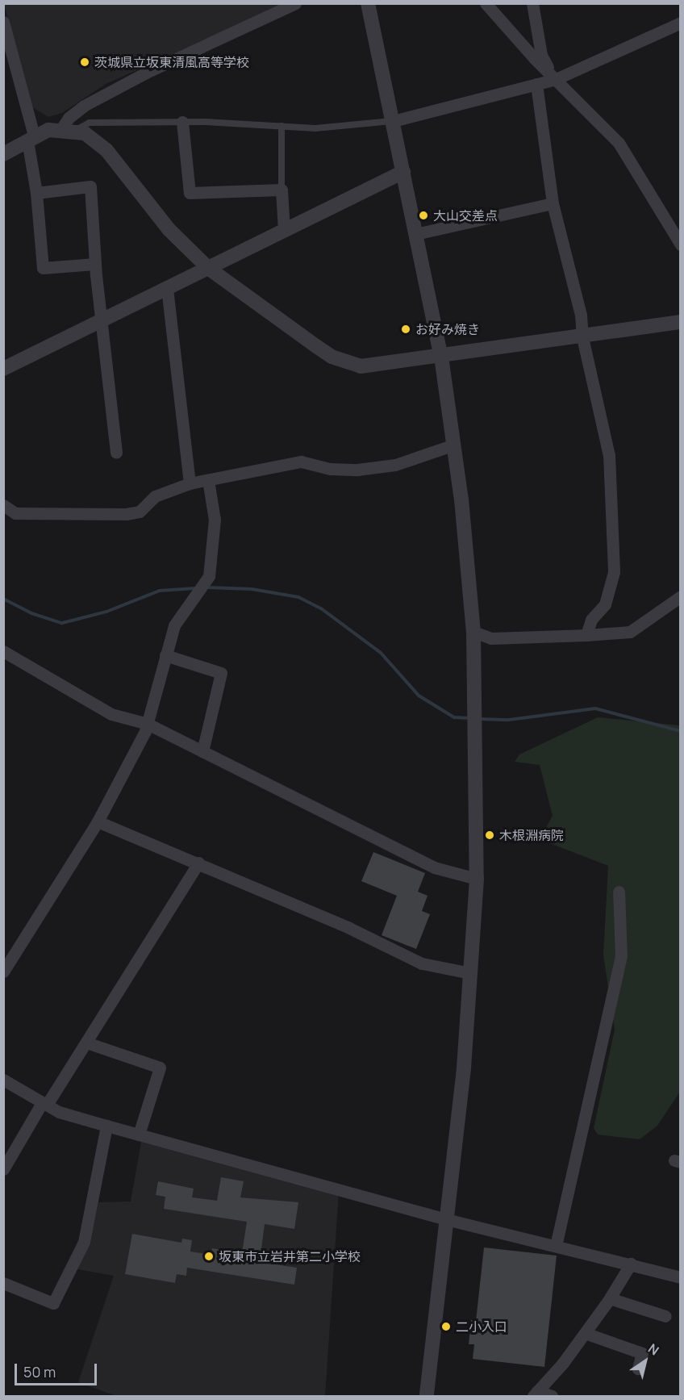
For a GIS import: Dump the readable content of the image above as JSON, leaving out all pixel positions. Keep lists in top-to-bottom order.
{
  "places": [
    "茨城県立坂東清風高等学校",
    "大山交差点",
    "お好み焼き",
    "木根淵病院",
    "坂東市立岩井第二小学校",
    "二小入口"
  ],
  "scale_bar": "50 m",
  "north": "top right"
}
